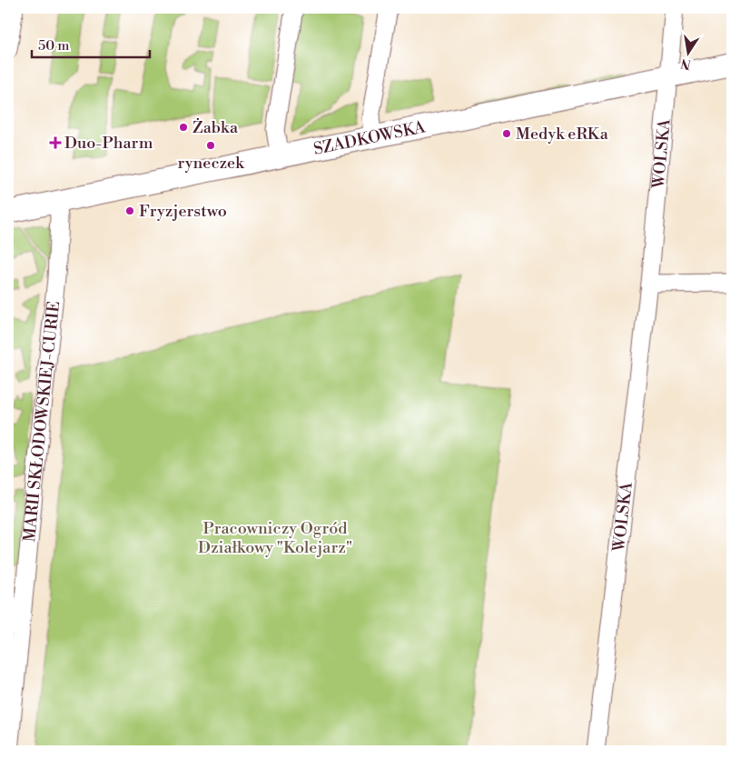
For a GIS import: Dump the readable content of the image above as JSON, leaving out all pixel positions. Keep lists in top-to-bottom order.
{
  "streets": {
    "street": ["SZADKOWSKA", "WOLSKA", "MARII SKŁODOWSKIEJ-CURIE"]
  },
  "crossings": [
    ["SZADKOWSKA", "WOLSKA"],
    ["SZADKOWSKA", "MARII SKŁODOWSKIEJ-CURIE"]
  ],
  "parks": ["Pracowniczy Ogród Działkowy \"Kolejarz\""],
  "places": {
    "other": [
      "Żabka",
      "Medyk eRKa",
      "ryneczek",
      "Fryzjerstwo"
    ],
    "health": ["Duo-Pharm"]
  },
  "scale_bar": "50 m",
  "north": "bottom"
}
